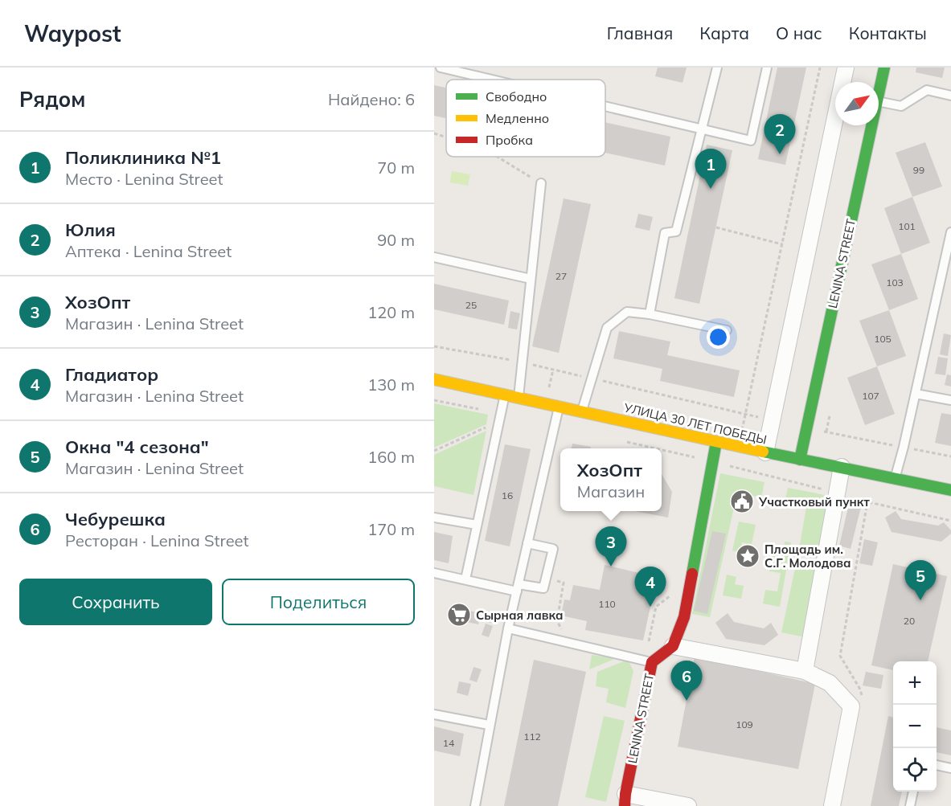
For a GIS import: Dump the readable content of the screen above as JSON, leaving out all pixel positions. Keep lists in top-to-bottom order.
{
  "streets": {
    "street": ["LENINA STREET", "УЛИЦА 30 ЛЕТ ПОБЕДЫ"]
  },
  "crossings": [
    ["LENINA STREET", "УЛИЦА 30 ЛЕТ ПОБЕДЫ"]
  ],
  "places": {
    "public building": ["Участковый пункт"],
    "place": ["Площадь им. С.Г. Молодова"],
    "supermarket": ["Сырная лавка"]
  },
  "house_numbers": [
    "99",
    "101",
    "27",
    "103",
    "25",
    "105",
    "107",
    "16",
    "110",
    "20",
    "109",
    "112",
    "14"
  ],
  "legend": ["Свободно", "Медленно", "Пробка"],
  "north": "top right",
  "page": {
    "header": "Waypost",
    "nav": [
      "Главная",
      "Карта",
      "О нас",
      "Контакты"
    ],
    "heading": ["Рядом", "Найдено: 6"],
    "pins": [
      "2",
      "1",
      "3",
      "5",
      "4",
      "6"
    ],
    "list": [
      {
        "mark": "1",
        "name": "Поликлиника №1",
        "note": "Место · Lenina Street",
        "value": "70 m"
      },
      {
        "mark": "2",
        "name": "Юлия",
        "note": "Аптека · Lenina Street",
        "value": "90 m"
      },
      {
        "mark": "3",
        "name": "ХозОпт",
        "note": "Магазин · Lenina Street",
        "value": "120 m"
      },
      {
        "mark": "4",
        "name": "Гладиатор",
        "note": "Магазин · Lenina Street",
        "value": "130 m"
      },
      {
        "mark": "5",
        "name": "Окна \"4 сезона\"",
        "note": "Магазин · Lenina Street",
        "value": "160 m"
      },
      {
        "mark": "6",
        "name": "Чебурешка",
        "note": "Ресторан · Lenina Street",
        "value": "170 m"
      }
    ],
    "popup": ["ХозОпт", "Магазин"],
    "buttons": ["Сохранить", "Поделиться"],
    "map_buttons": ["+", "−"]
  }
}
